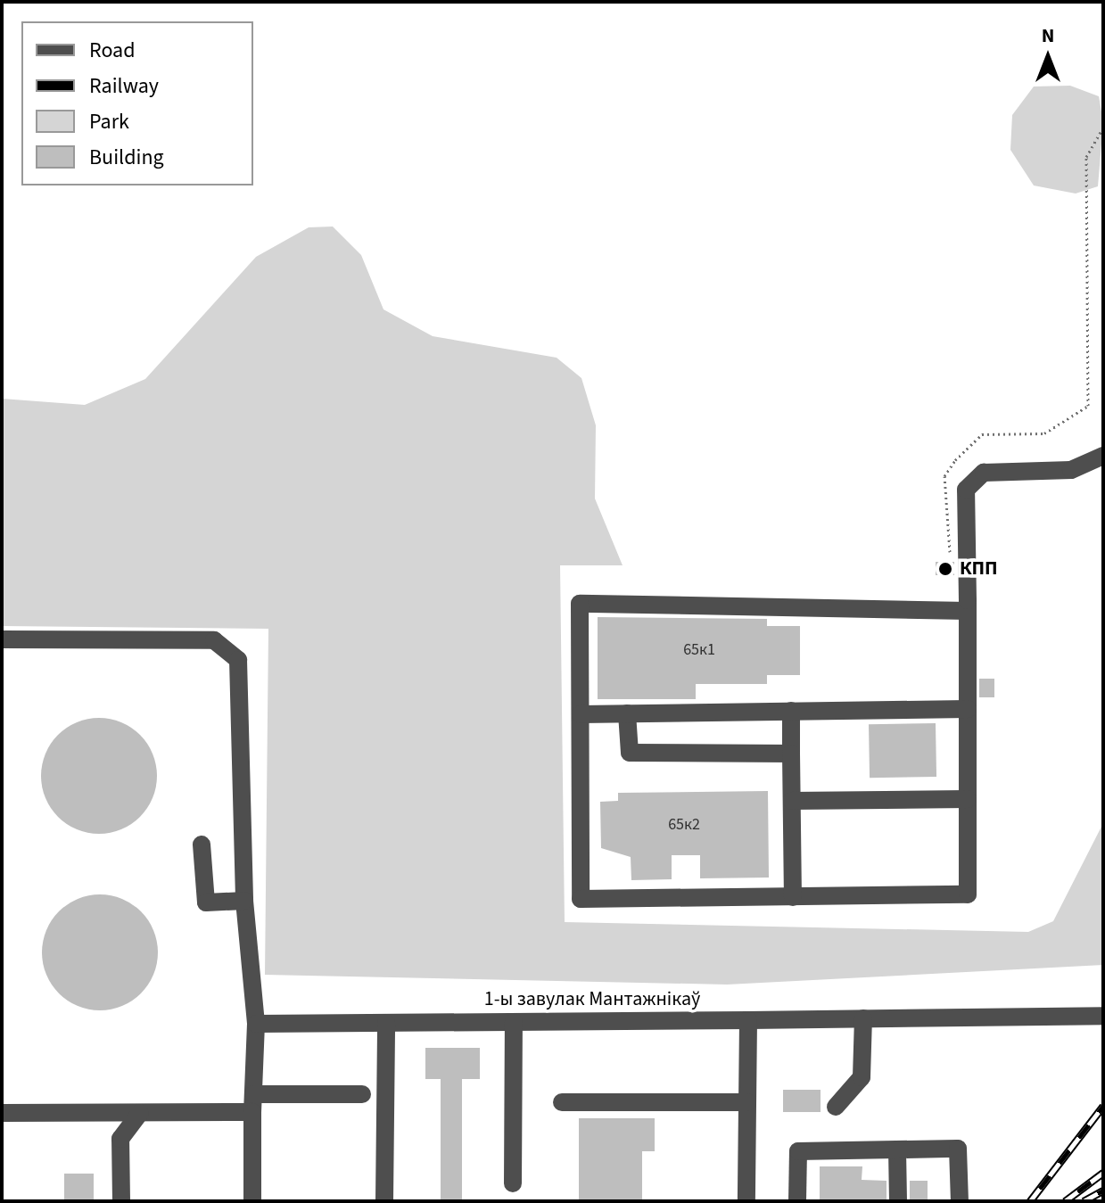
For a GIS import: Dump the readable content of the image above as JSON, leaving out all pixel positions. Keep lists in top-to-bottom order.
{
  "streets": {
    "street": ["1-ы завулак Мантажнікаў"]
  },
  "places": ["КПП"],
  "house_numbers": ["65к1", "65к2"],
  "legend": [
    "Road",
    "Railway",
    "Park",
    "Building"
  ],
  "north": "top"
}
